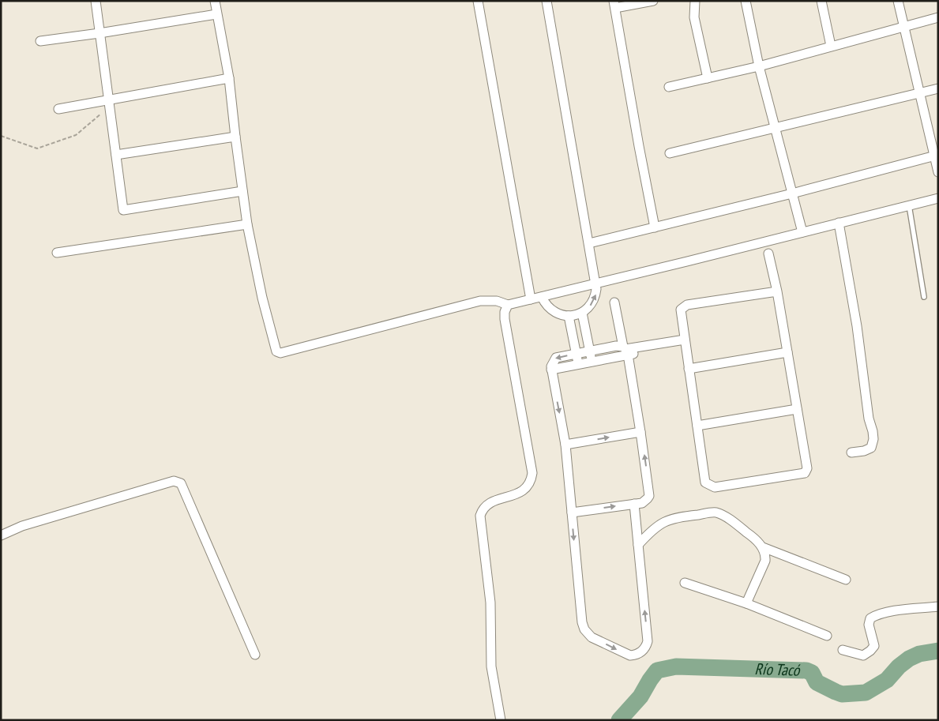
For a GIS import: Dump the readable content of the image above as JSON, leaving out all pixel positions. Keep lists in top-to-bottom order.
{
  "water": ["Río Tacó"]
}
